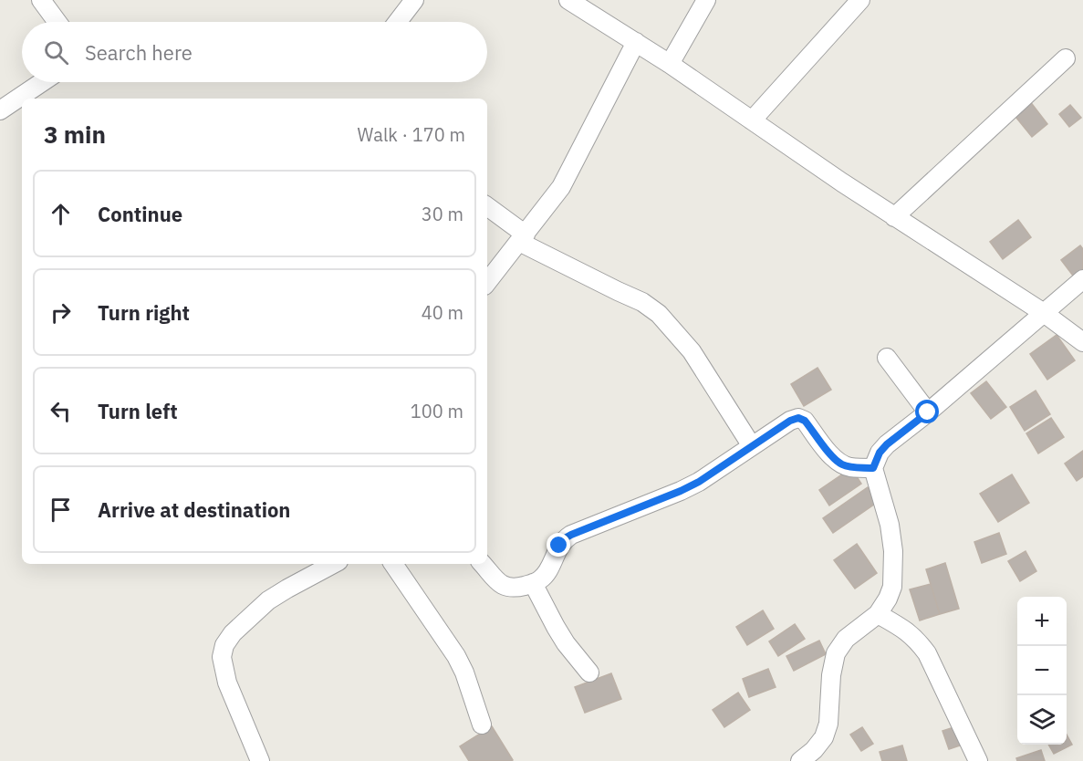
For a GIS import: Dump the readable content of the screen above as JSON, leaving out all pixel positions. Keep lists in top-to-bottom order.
{
  "page": {
    "search": "Search here",
    "heading": ["3 min", "Walk · 170 m"],
    "list": [
      ["Continue", "30 m"],
      ["Turn right", "40 m"],
      ["Turn left", "100 m"],
      "Arrive at destination"
    ],
    "map_buttons": ["+", "−"]
  }
}
